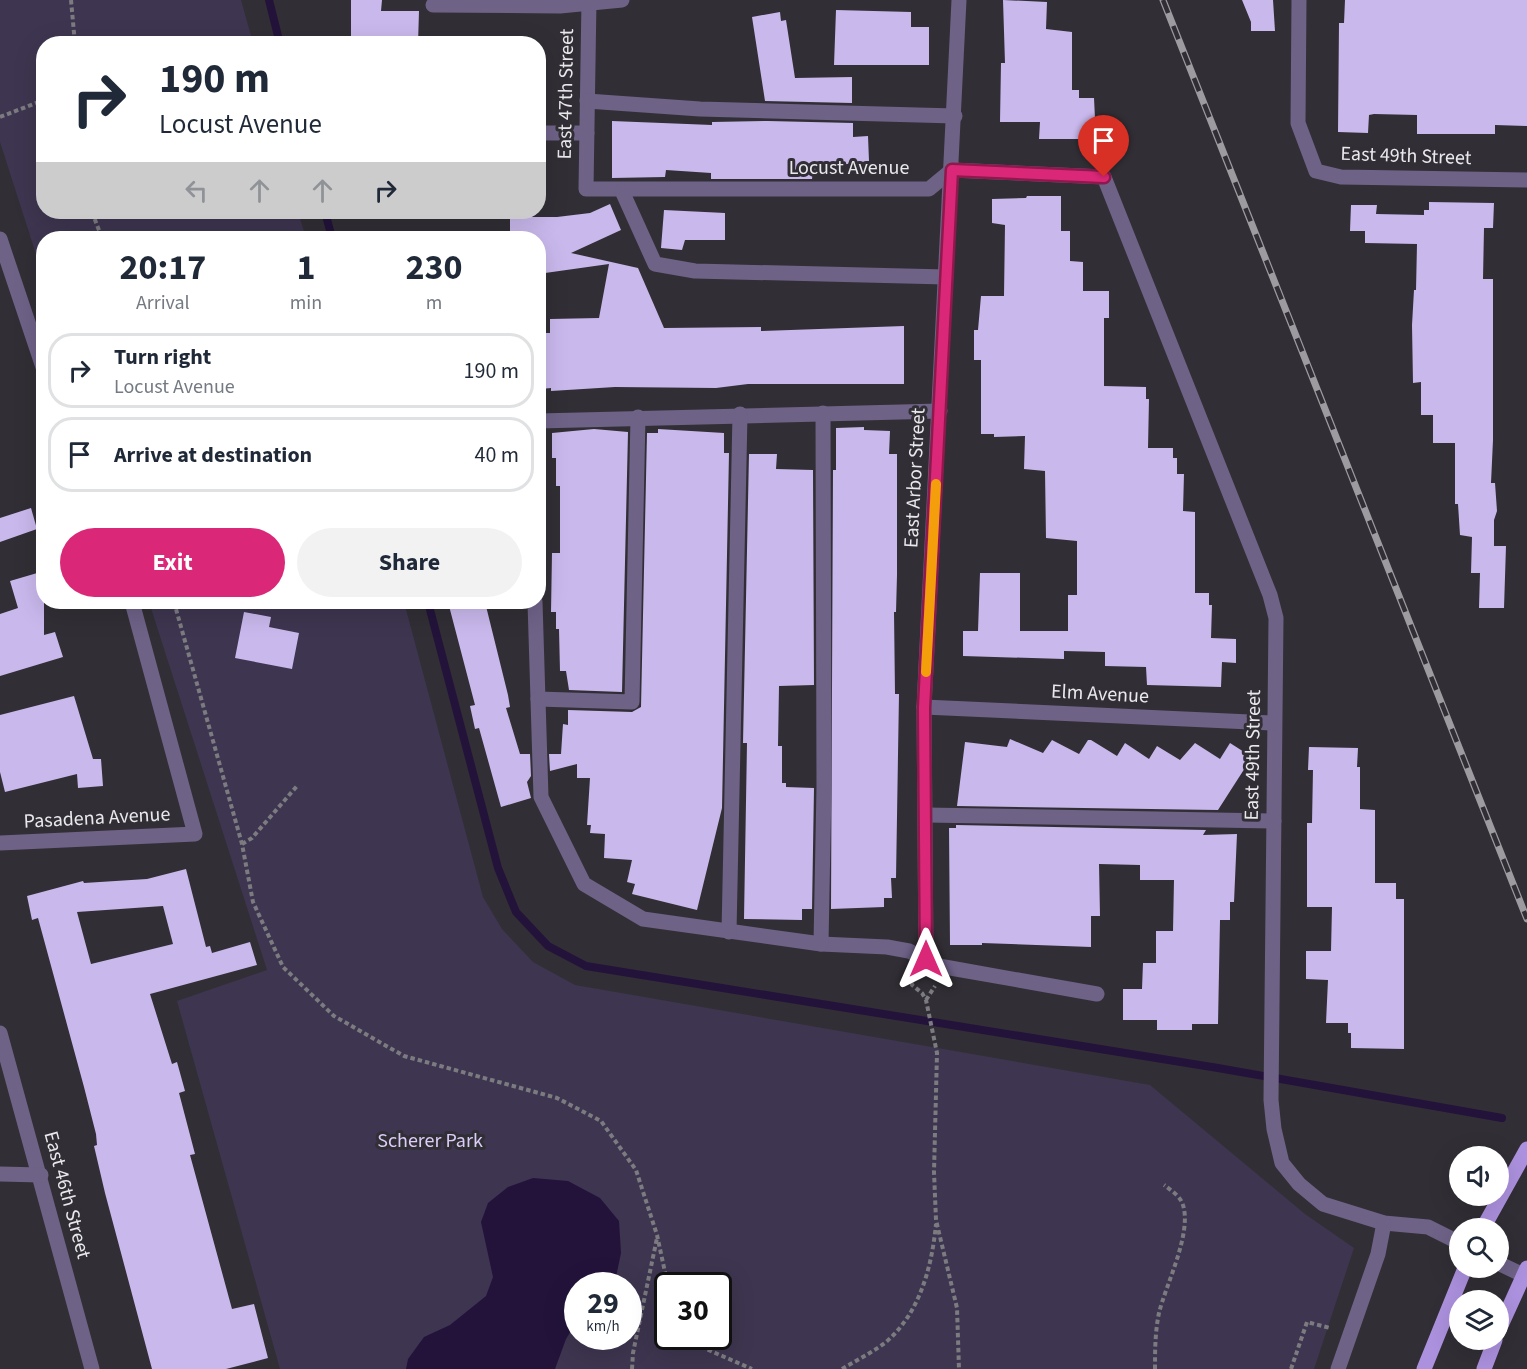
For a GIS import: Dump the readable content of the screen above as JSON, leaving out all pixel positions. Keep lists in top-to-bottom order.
{
  "streets": {
    "street": [
      "East 47th Street",
      "East 49th Street",
      "Locust Avenue",
      "East Arbor Street",
      "Elm Avenue",
      "Pasadena Avenue",
      "East 46th Street"
    ]
  },
  "crossings": [
    ["East 47th Street", "Locust Avenue"],
    ["East 49th Street", "Locust Avenue"],
    ["East 49th Street", "East Arbor Street"],
    ["East 49th Street", "Elm Avenue"],
    ["Locust Avenue", "East Arbor Street"],
    ["East Arbor Street", "Elm Avenue"]
  ],
  "parks": ["Scherer Park"],
  "page": {
    "turn": ["190 m", "Locust Avenue"],
    "eta": [
      "20:17",
      "Arrival",
      "1",
      "min",
      "230",
      "m"
    ],
    "list": [
      {
        "name": "Turn right",
        "note": "Locust Avenue",
        "value": "190 m"
      },
      {
        "name": "Arrive at destination",
        "value": "40 m"
      }
    ],
    "buttons": ["Exit", "Share"],
    "speed": "29 km/h",
    "limit": "30"
  }
}
